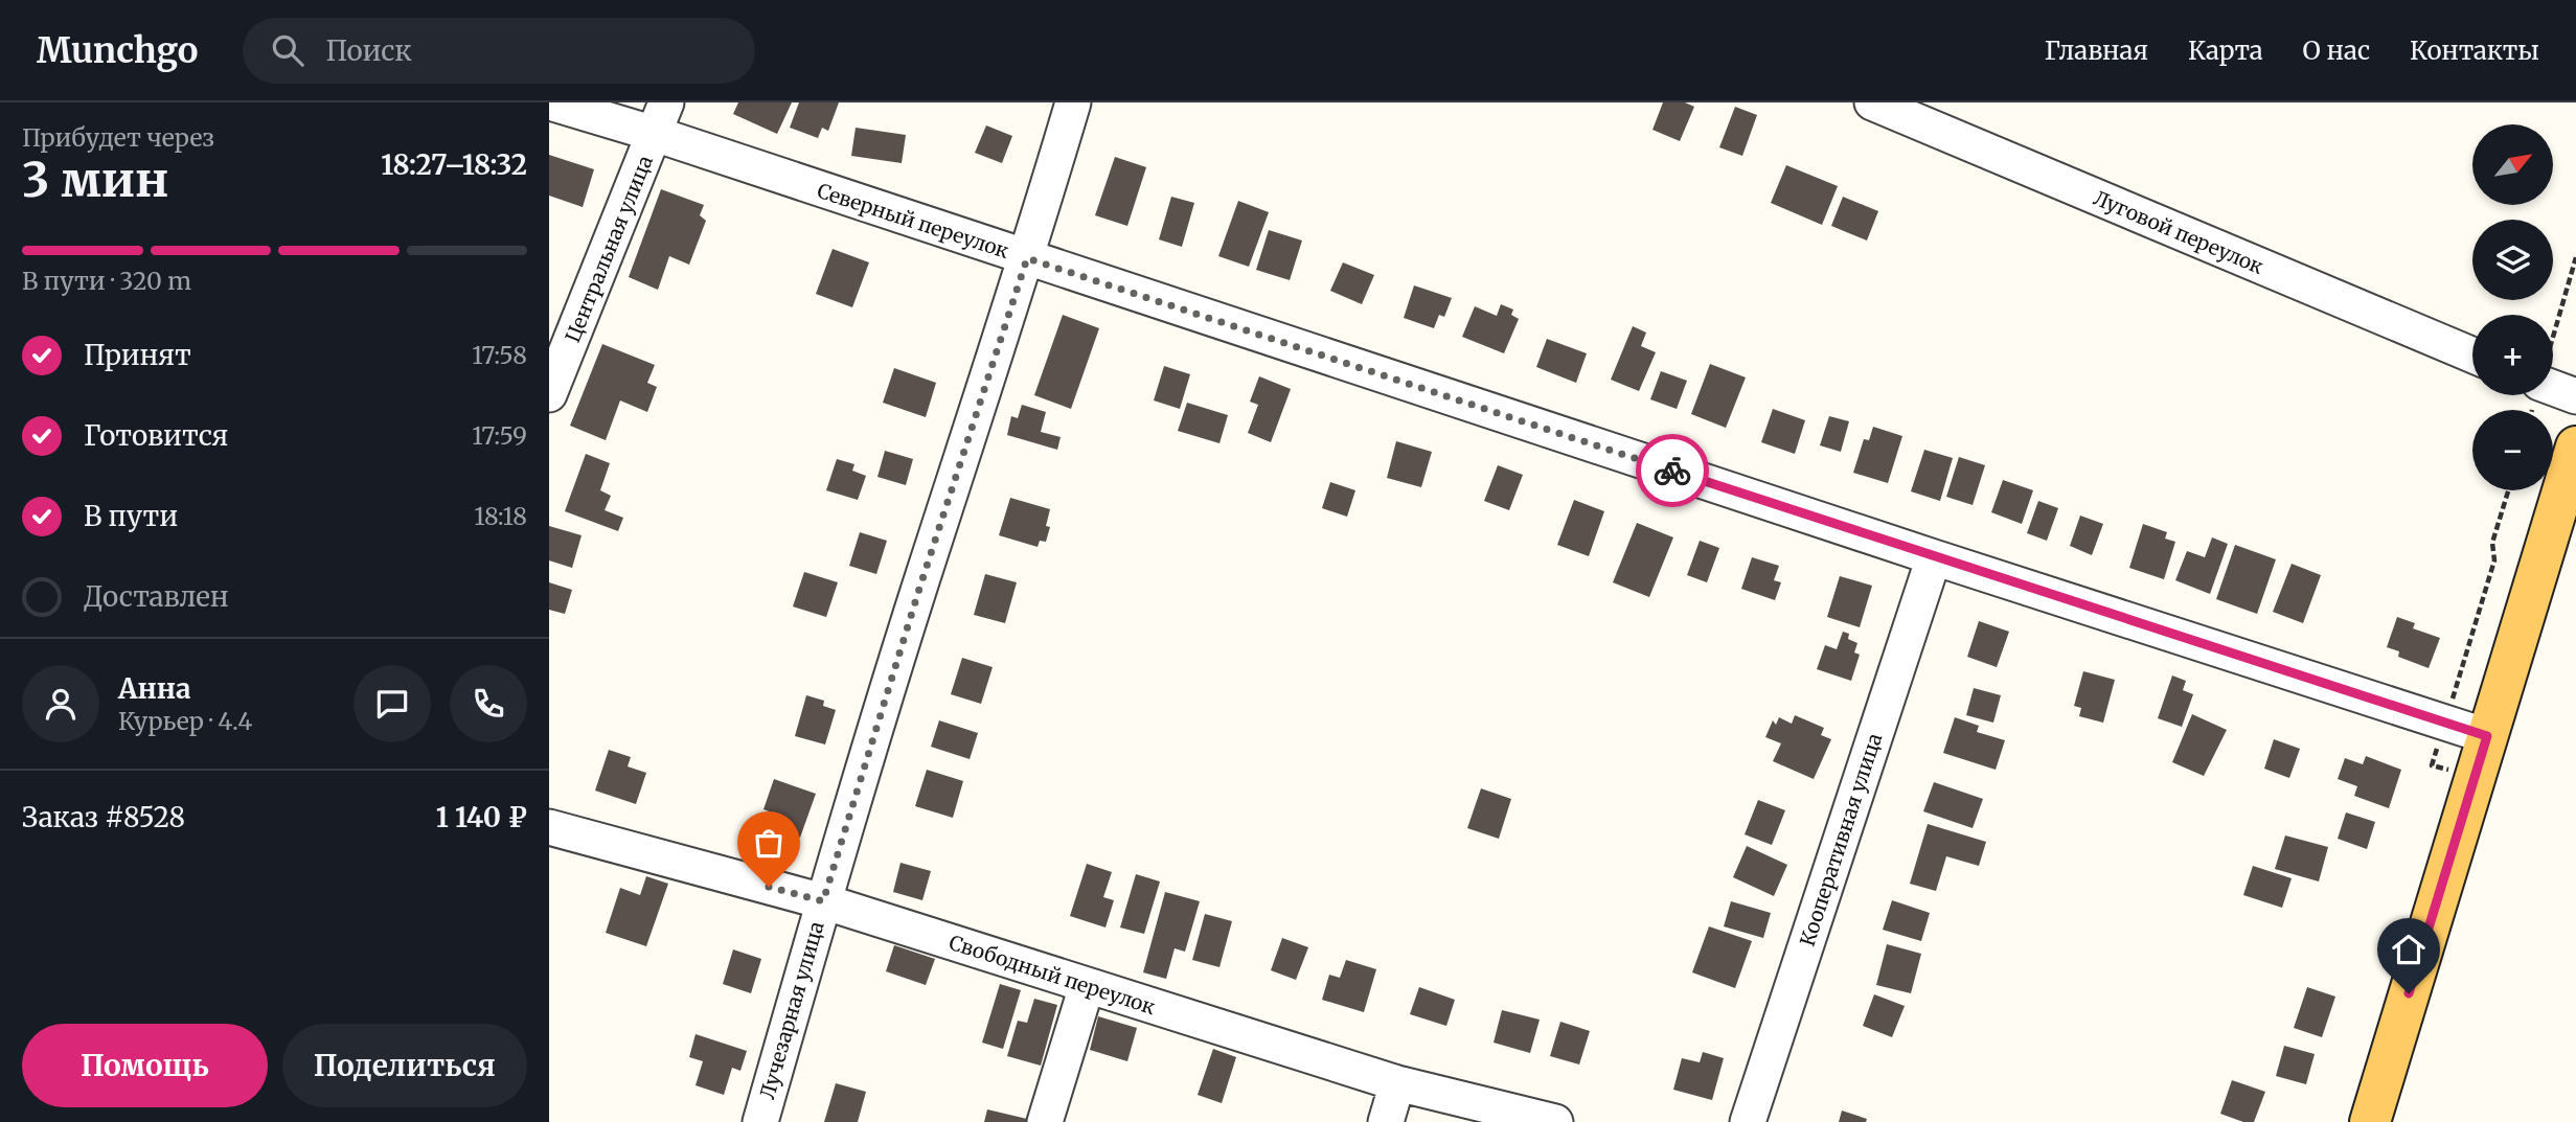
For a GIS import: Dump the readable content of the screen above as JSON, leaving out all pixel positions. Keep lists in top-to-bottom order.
{
  "streets": {
    "street": [
      "Северный переулок",
      "Луговой переулок",
      "Центральная улица",
      "Кооперативная улица",
      "Свободный переулок",
      "Лучезарная улица"
    ]
  },
  "crossings": [
    ["Северный переулок", "Центральная улица"],
    ["Северный переулок", "Кооперативная улица"],
    ["Северный переулок", "Лучезарная улица"],
    ["Свободный переулок", "Лучезарная улица"]
  ],
  "north": "top right",
  "page": {
    "header": "Munchgo",
    "search": "Поиск",
    "nav": [
      "Главная",
      "Карта",
      "О нас",
      "Контакты"
    ],
    "heading": ["3 мин", "Прибудет через", "18:27–18:32"],
    "panel": [
      "Анна",
      "Курьер · 4.4",
      "Заказ #8528",
      "1 140 ₽"
    ],
    "map_buttons": ["+", "−"],
    "bar": "В пути · 320 m",
    "list": [
      ["Принят", "17:58"],
      ["Готовится", "17:59"],
      ["В пути", "18:18"],
      "Доставлен"
    ],
    "buttons": ["Помощь", "Поделиться"]
  }
}
